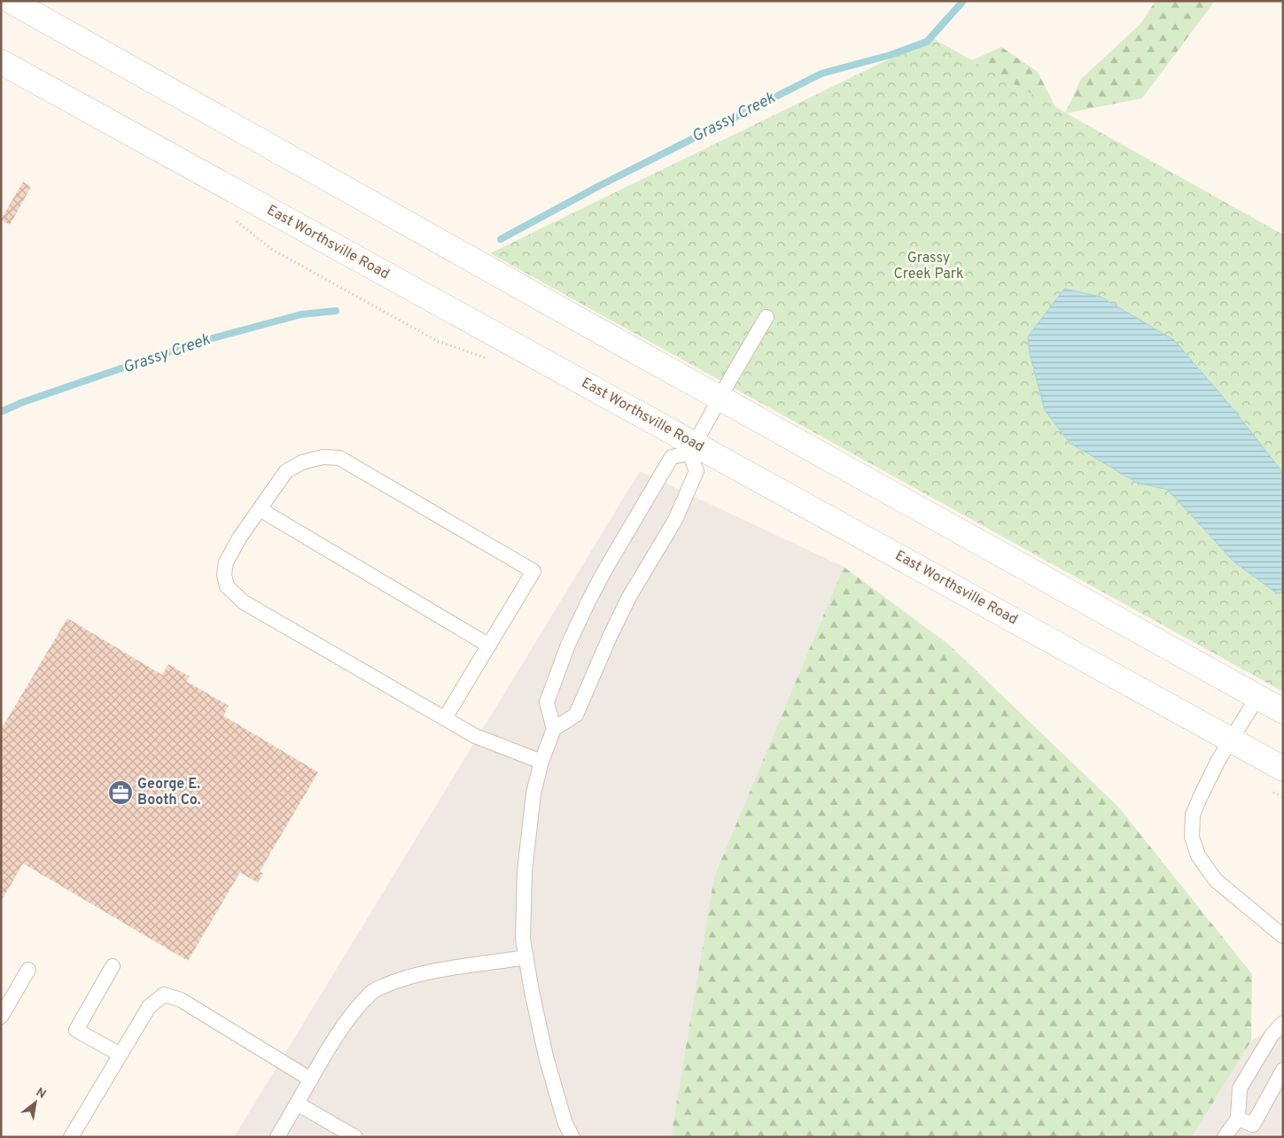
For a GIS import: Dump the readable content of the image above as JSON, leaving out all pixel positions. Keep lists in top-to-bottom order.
{
  "streets": {
    "main road": ["East Worthsville Road"]
  },
  "water": ["Grassy Creek"],
  "parks": ["Grassy Creek Park"],
  "places": {
    "office": ["George E. Booth Co."]
  },
  "north": "top right"
}
